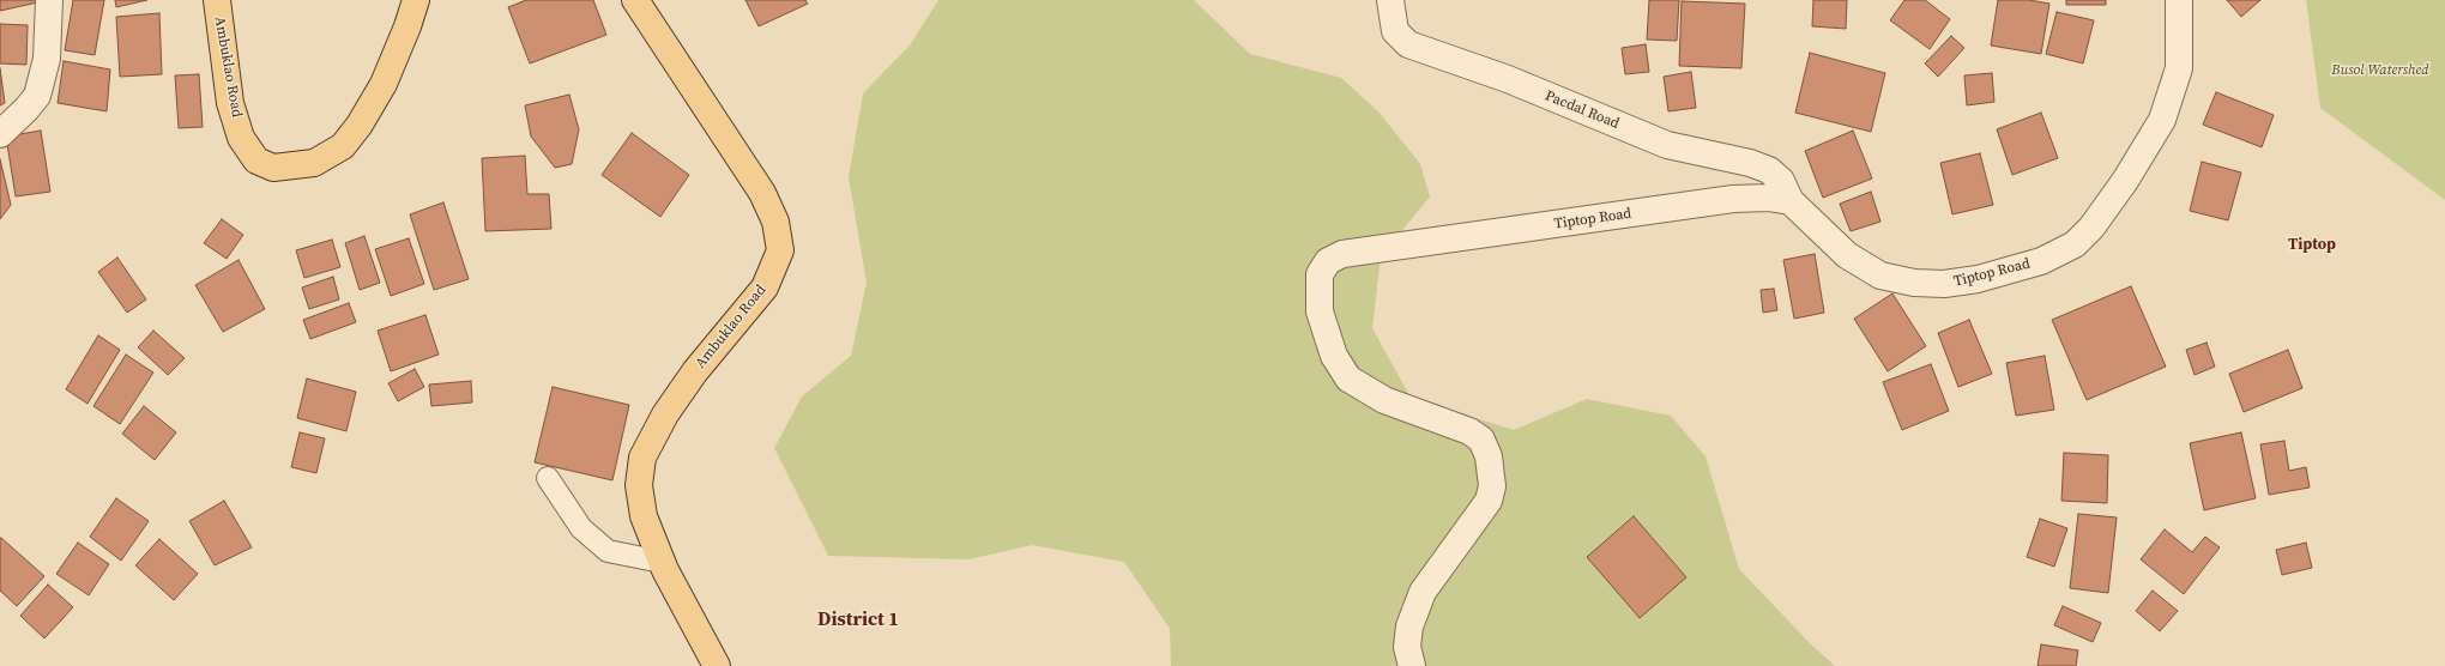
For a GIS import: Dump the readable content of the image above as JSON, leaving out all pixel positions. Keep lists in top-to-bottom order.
{
  "streets": {
    "main road": ["Ambuklao Road"],
    "street": ["Pacdal Road", "Tiptop Road"]
  },
  "crossings": [
    ["Pacdal Road", "Tiptop Road"]
  ],
  "districts": ["Tiptop", "District 1"],
  "parks": ["Busol Watershed"]
}
